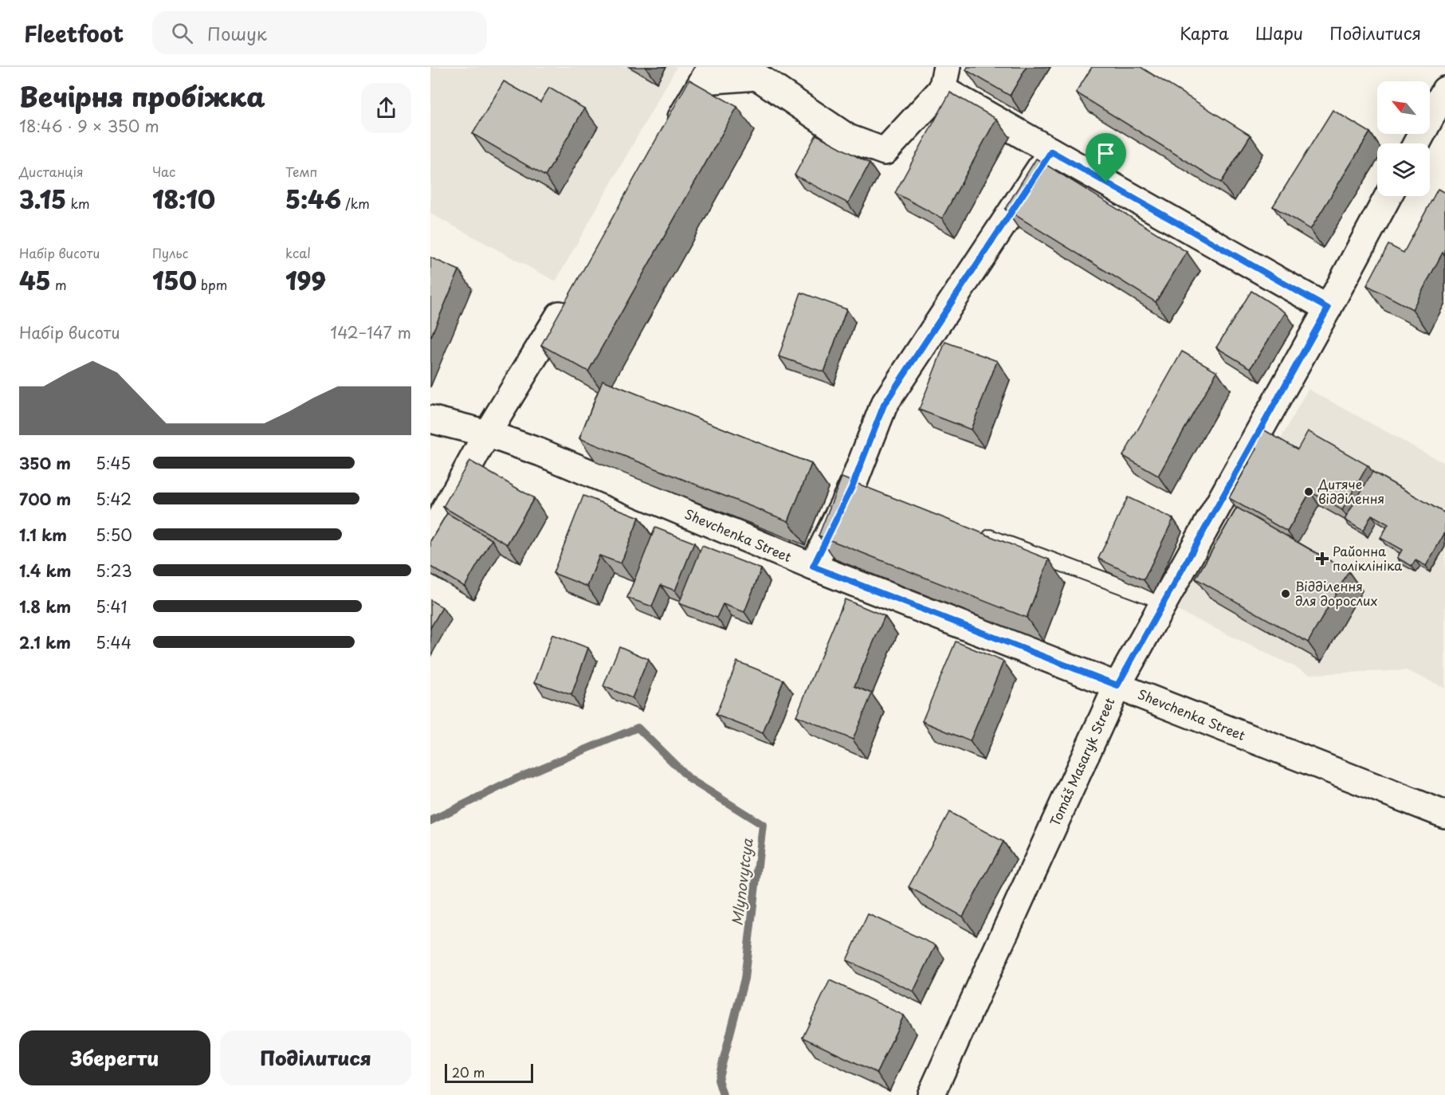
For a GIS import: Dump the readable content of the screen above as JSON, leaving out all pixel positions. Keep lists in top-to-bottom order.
{
  "streets": {
    "street": ["Shevchenka Street", "Tomáš Masaryk Street"]
  },
  "crossings": [
    ["Shevchenka Street", "Tomáš Masaryk Street"]
  ],
  "water": ["Mlynovytcya"],
  "places": {
    "other": ["Дитяче відділення", "Відділення для дорослих"],
    "health": ["Районна поліклініка"]
  },
  "scale_bar": "20 m",
  "north": "top left",
  "page": {
    "header": "Fleetfoot",
    "search": "Пошук",
    "nav": ["Карта", "Шари", "Поділитися"],
    "heading": ["Вечірня пробіжка", "18:46 · 9 × 350 m"],
    "stats": [
      ["Дистанція", "3.15 km"],
      ["Час", "18:10"],
      ["Темп", "5:46 /km"],
      ["Набір висоти", "45 m"],
      ["Пульс", "150 bpm"],
      ["kcal", "199"]
    ],
    "chart": ["Набір висоти", "142–147 m"],
    "list": [
      {
        "name": "350 m",
        "note": "5:45"
      },
      {
        "name": "700 m",
        "note": "5:42"
      },
      {
        "name": "1.1 km",
        "note": "5:50"
      },
      {
        "name": "1.4 km",
        "note": "5:23"
      },
      {
        "name": "1.8 km",
        "note": "5:41"
      },
      {
        "name": "2.1 km",
        "note": "5:44"
      }
    ],
    "buttons": ["Зберегти", "Поділитися"],
    "scale": "20 m"
  }
}
